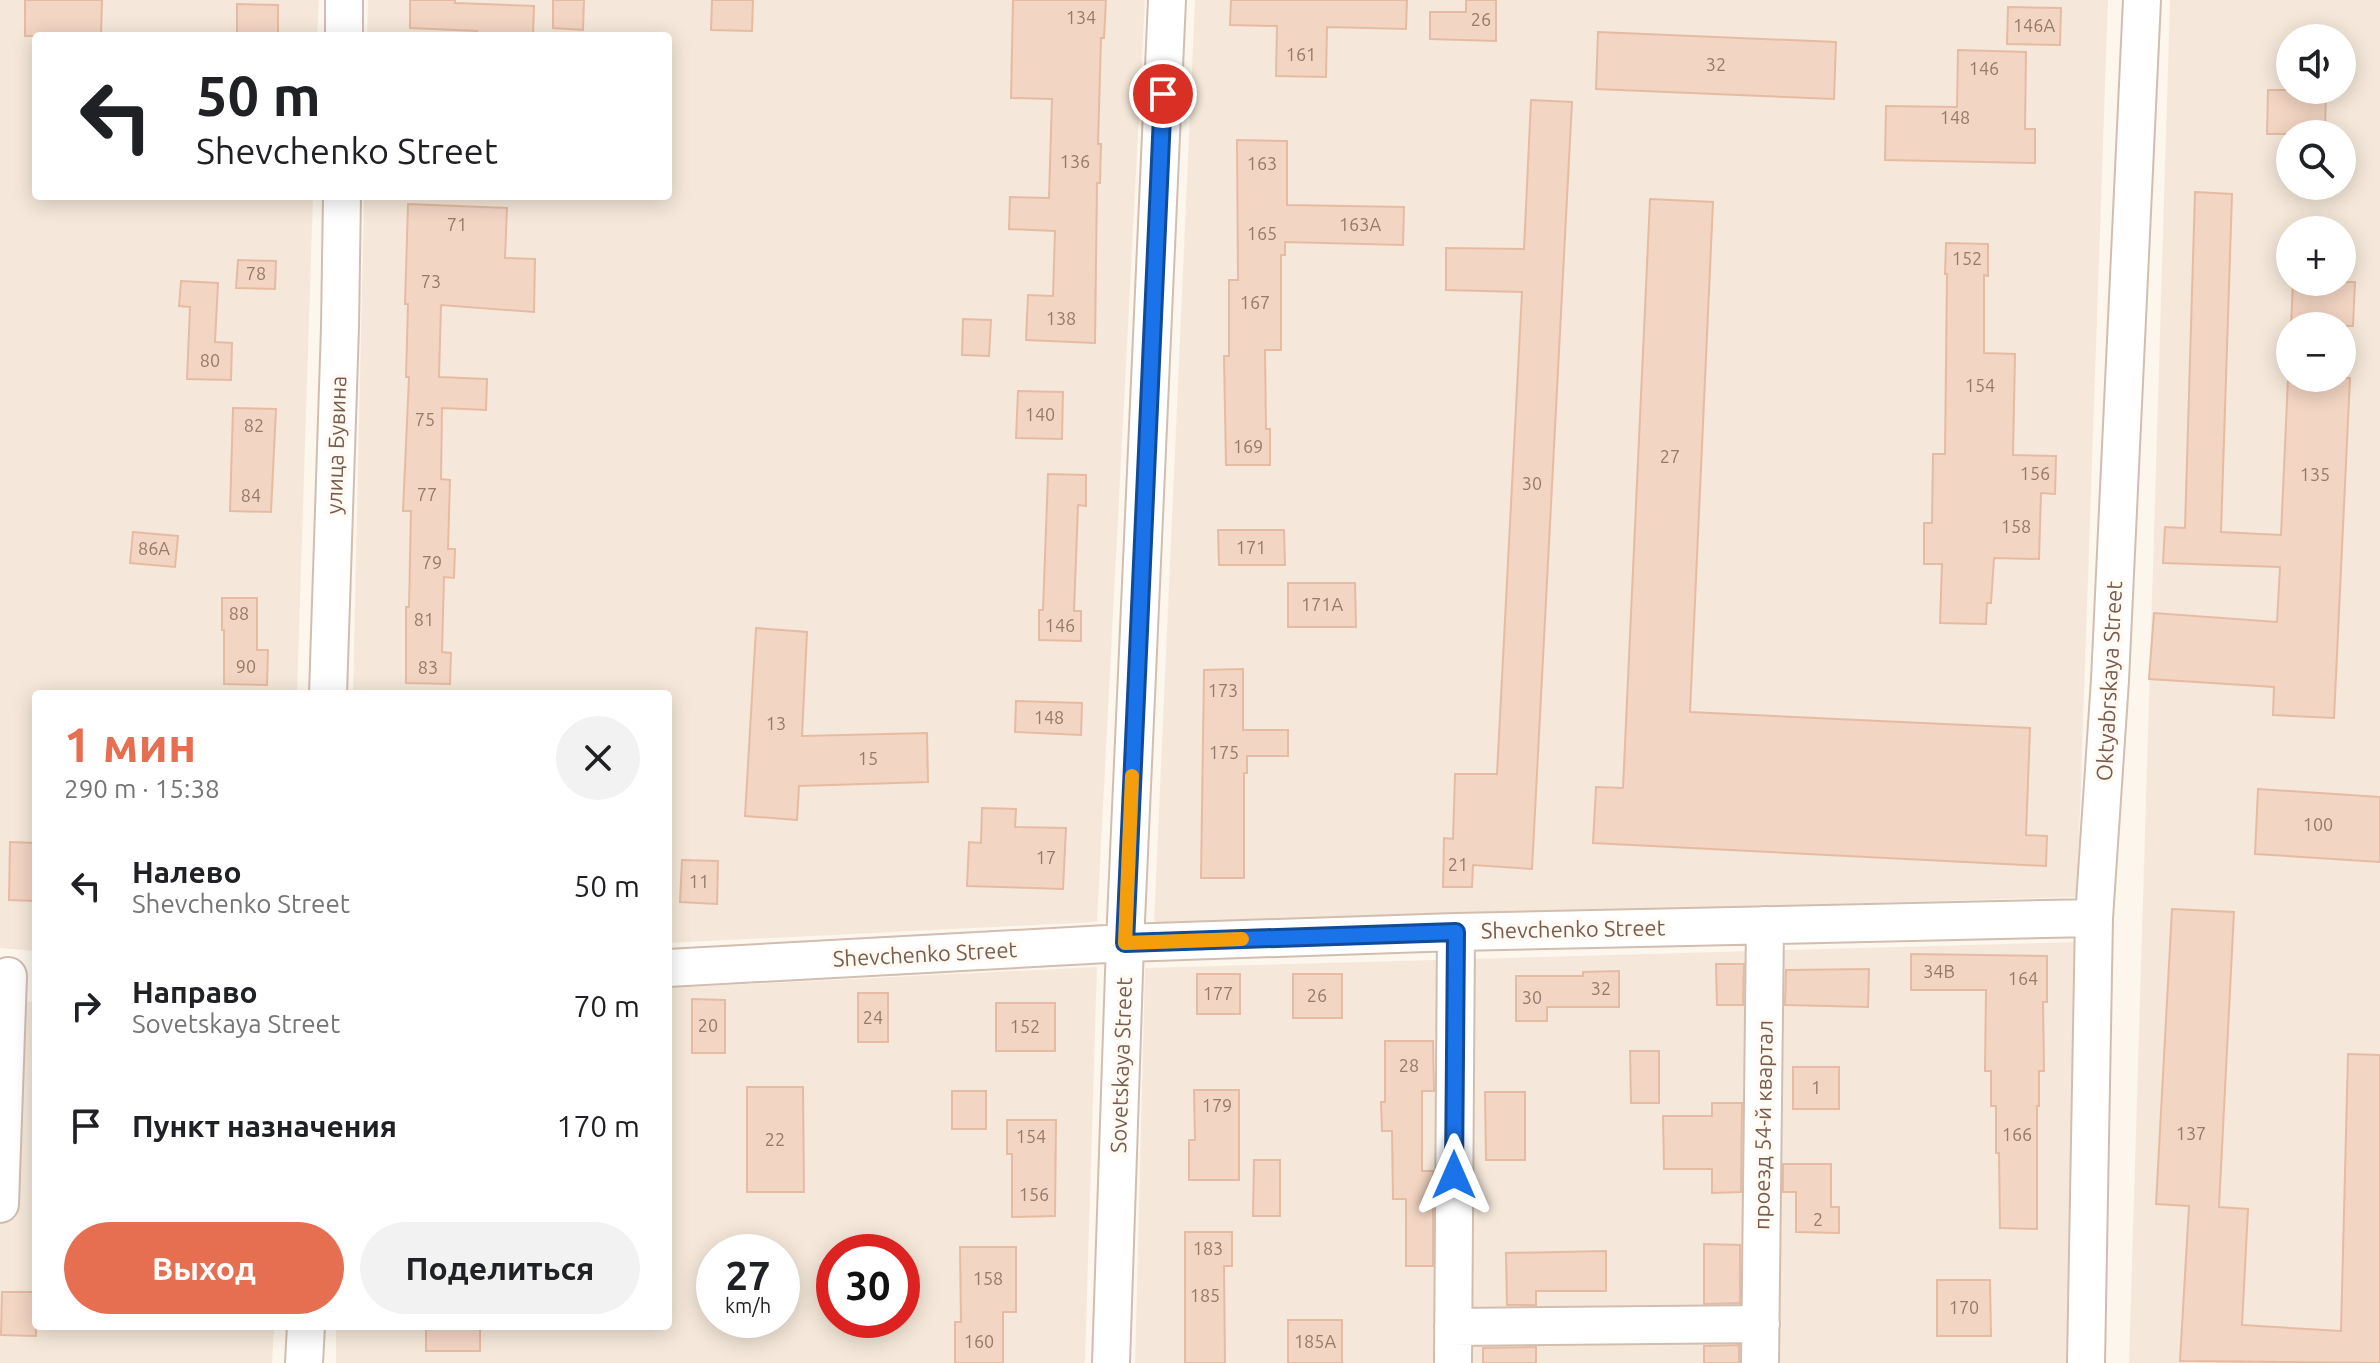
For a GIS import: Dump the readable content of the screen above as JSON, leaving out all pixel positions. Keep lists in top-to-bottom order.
{
  "streets": {
    "street": [
      "улица Бувина",
      "Oktyabrskaya Street",
      "Shevchenko Street",
      "Sovetskaya Street",
      "проезд 54-й квартал"
    ]
  },
  "crossings": [
    ["Oktyabrskaya Street", "Shevchenko Street"],
    ["Shevchenko Street", "Sovetskaya Street"],
    ["Shevchenko Street", "проезд 54-й квартал"]
  ],
  "house_numbers": [
    "134",
    "26",
    "146А",
    "161",
    "32",
    "146",
    "148",
    "136",
    "163",
    "71",
    "163А",
    "165",
    "152",
    "78",
    "73",
    "167",
    "138",
    "80",
    "154",
    "140",
    "75",
    "82",
    "169",
    "27",
    "156",
    "135",
    "30",
    "77",
    "84",
    "158",
    "171",
    "86А",
    "79",
    "171А",
    "88",
    "81",
    "146",
    "90",
    "83",
    "173",
    "148",
    "13",
    "175",
    "15",
    "100",
    "17",
    "21",
    "11",
    "34В",
    "164",
    "32",
    "177",
    "26",
    "30",
    "24",
    "20",
    "152",
    "28",
    "1",
    "179",
    "137",
    "166",
    "154",
    "22",
    "156",
    "2",
    "183",
    "158",
    "185",
    "170",
    "160",
    "185А"
  ],
  "page": {
    "map_buttons": ["+", "−"],
    "turn": ["50 m", "Shevchenko Street"],
    "heading": ["1 мин", "290 m · 15:38"],
    "list": [
      {
        "name": "Налево",
        "note": "Shevchenko Street",
        "value": "50 m"
      },
      {
        "name": "Направо",
        "note": "Sovetskaya Street",
        "value": "70 m"
      },
      {
        "name": "Пункт назначения",
        "value": "170 m"
      }
    ],
    "buttons": ["Выход", "Поделиться"],
    "speed": "27 km/h",
    "limit": "30"
  }
}
